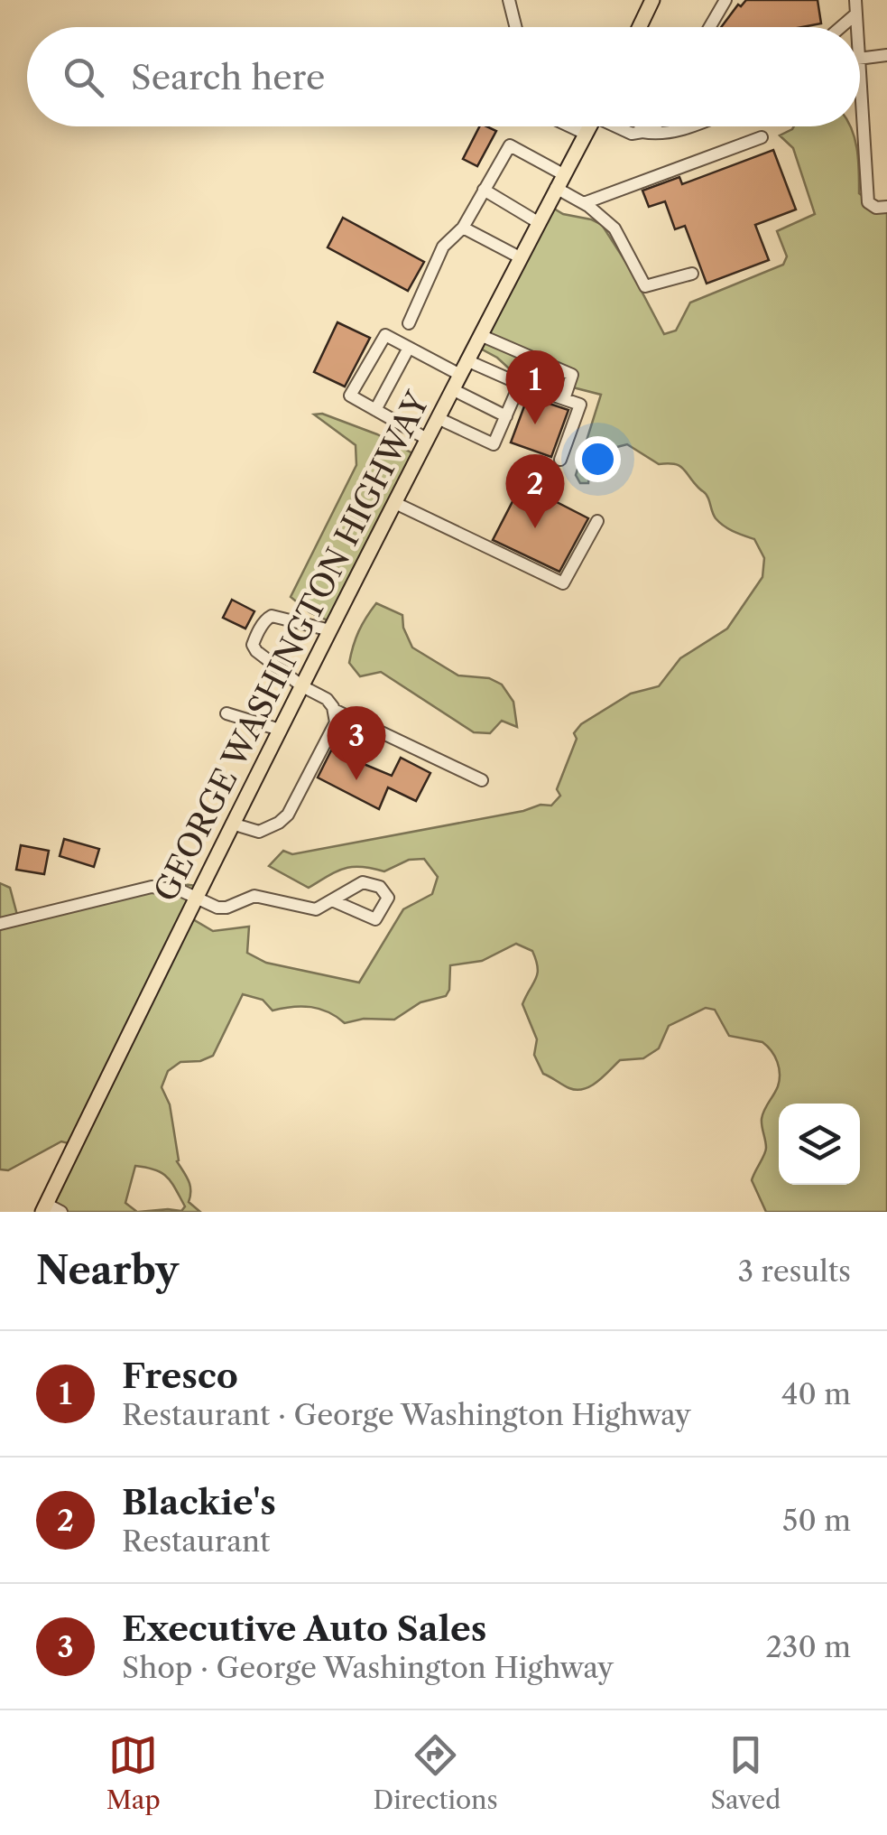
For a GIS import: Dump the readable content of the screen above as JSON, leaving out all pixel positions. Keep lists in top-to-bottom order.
{
  "streets": {
    "main road": ["GEORGE WASHINGTON HIGHWAY"]
  },
  "page": {
    "search": "Search here",
    "pins": ["1", "2", "3"],
    "heading": ["Nearby", "3 results"],
    "list": [
      {
        "mark": "1",
        "name": "Fresco",
        "note": "Restaurant · George Washington Highway",
        "value": "40 m"
      },
      {
        "mark": "2",
        "name": "Blackie's",
        "note": "Restaurant",
        "value": "50 m"
      },
      {
        "mark": "3",
        "name": "Executive Auto Sales",
        "note": "Shop · George Washington Highway",
        "value": "230 m"
      }
    ],
    "nav": ["Map", "Directions", "Saved"]
  }
}
